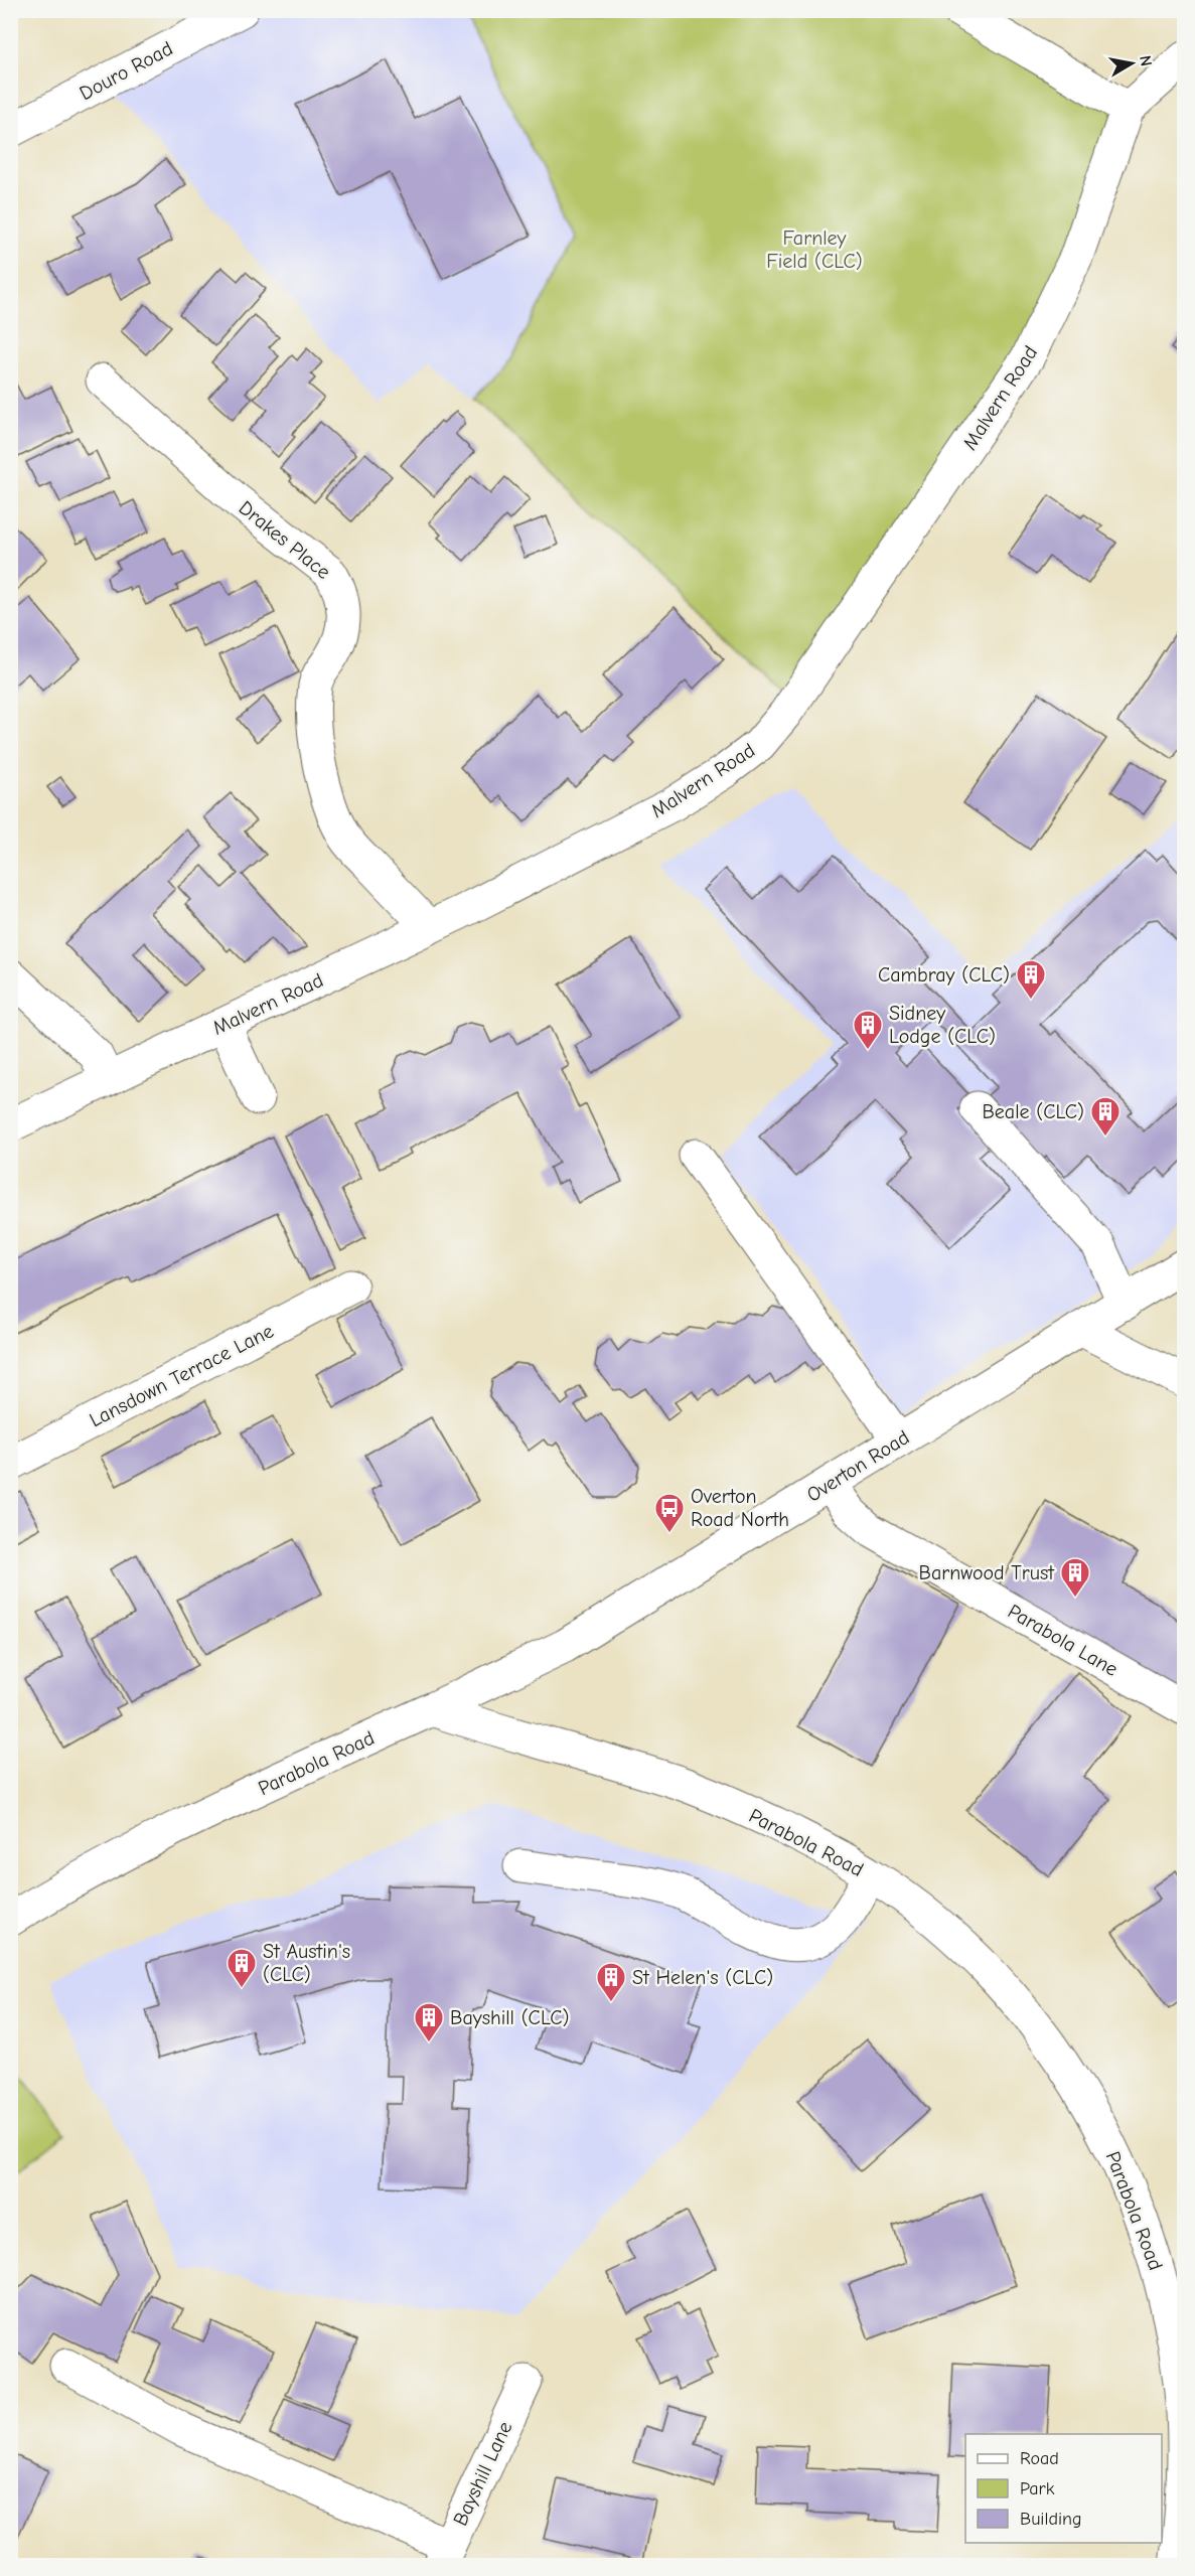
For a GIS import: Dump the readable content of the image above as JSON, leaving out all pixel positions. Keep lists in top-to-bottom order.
{
  "streets": {
    "street": [
      "Douro Road",
      "Malvern Road",
      "Drakes Place",
      "Lansdown Terrace Lane",
      "Overton Road",
      "Parabola Lane",
      "Parabola Road",
      "Bayshill Lane"
    ]
  },
  "crossings": [
    ["Malvern Road", "Drakes Place"],
    ["Overton Road", "Parabola Lane"],
    ["Overton Road", "Parabola Road"]
  ],
  "parks": ["Farnley Field (CLC)"],
  "places": {
    "building": [
      "Cambray (CLC)",
      "Sidney Lodge (CLC)",
      "Beale (CLC)",
      "Barnwood Trust",
      "St Austin's (CLC)",
      "St Helen's (CLC)",
      "Bayshill (CLC)"
    ],
    "bus stop": ["Overton Road North"]
  },
  "legend": ["Road", "Park", "Building"],
  "north": "right"
}
